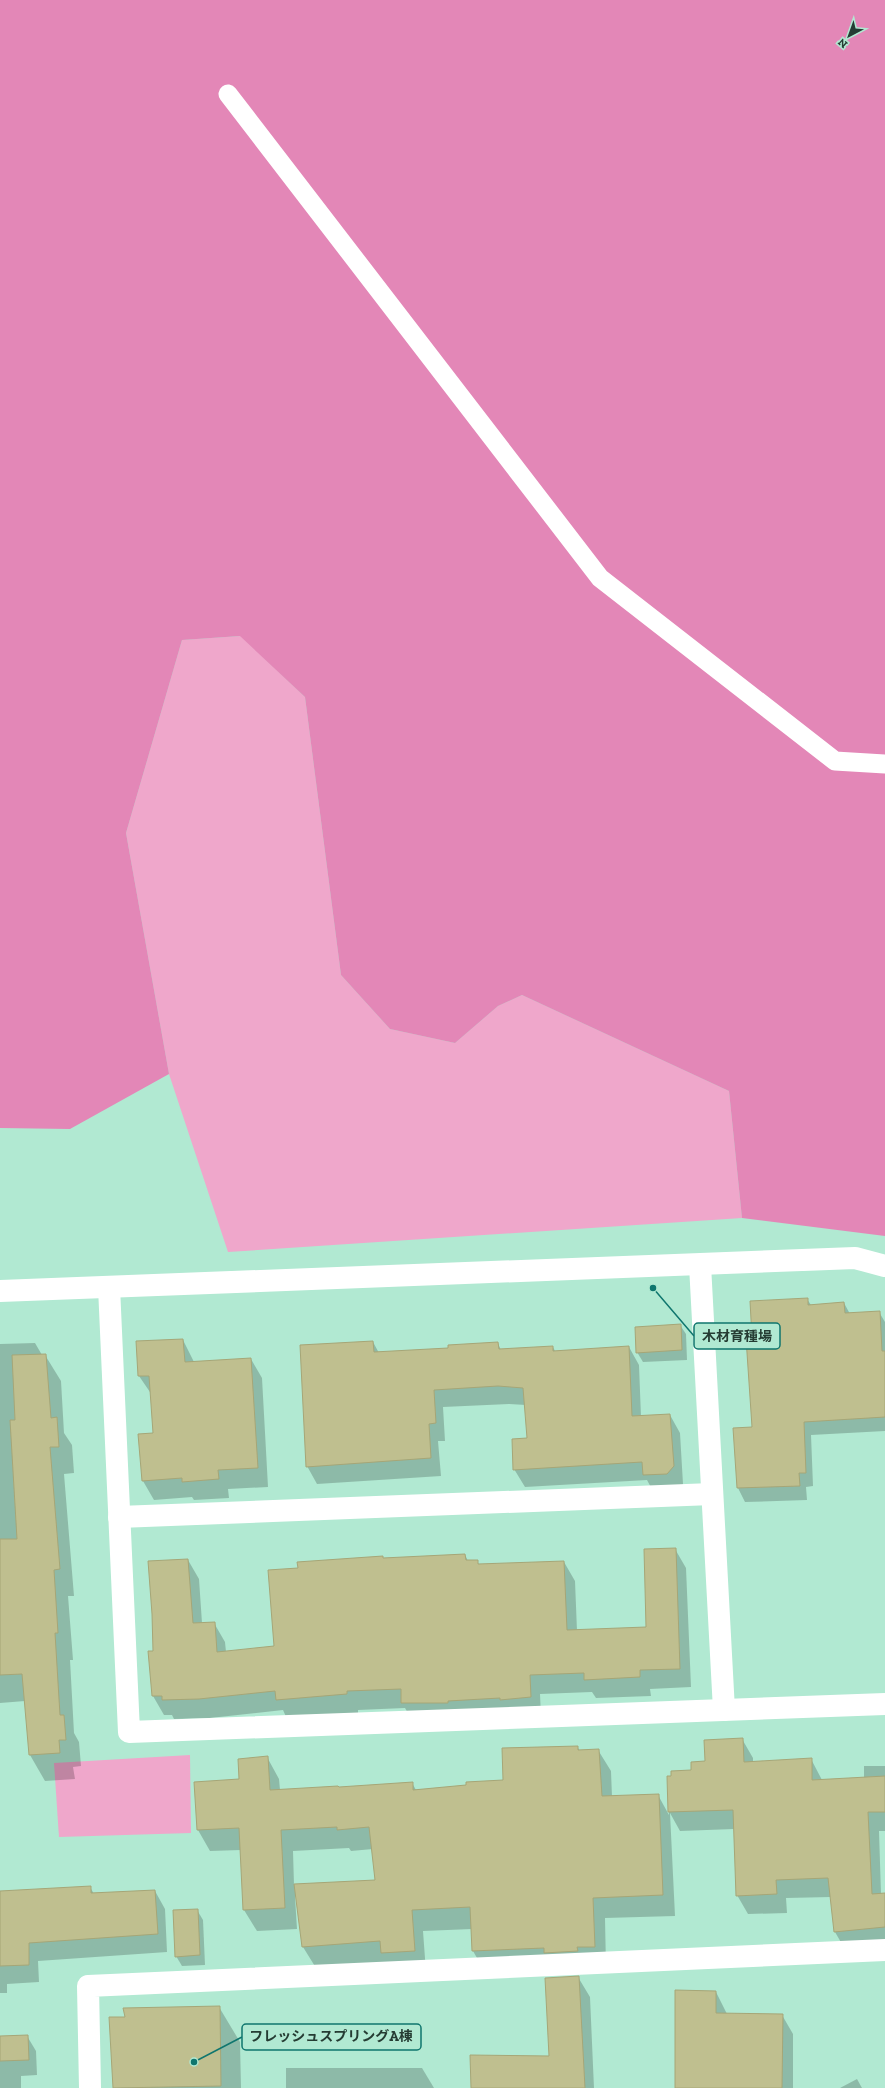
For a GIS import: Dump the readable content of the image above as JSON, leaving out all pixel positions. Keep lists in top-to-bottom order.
{
  "places": ["木材育種場", "フレッシュスプリングA棟"],
  "north": "bottom left"
}
